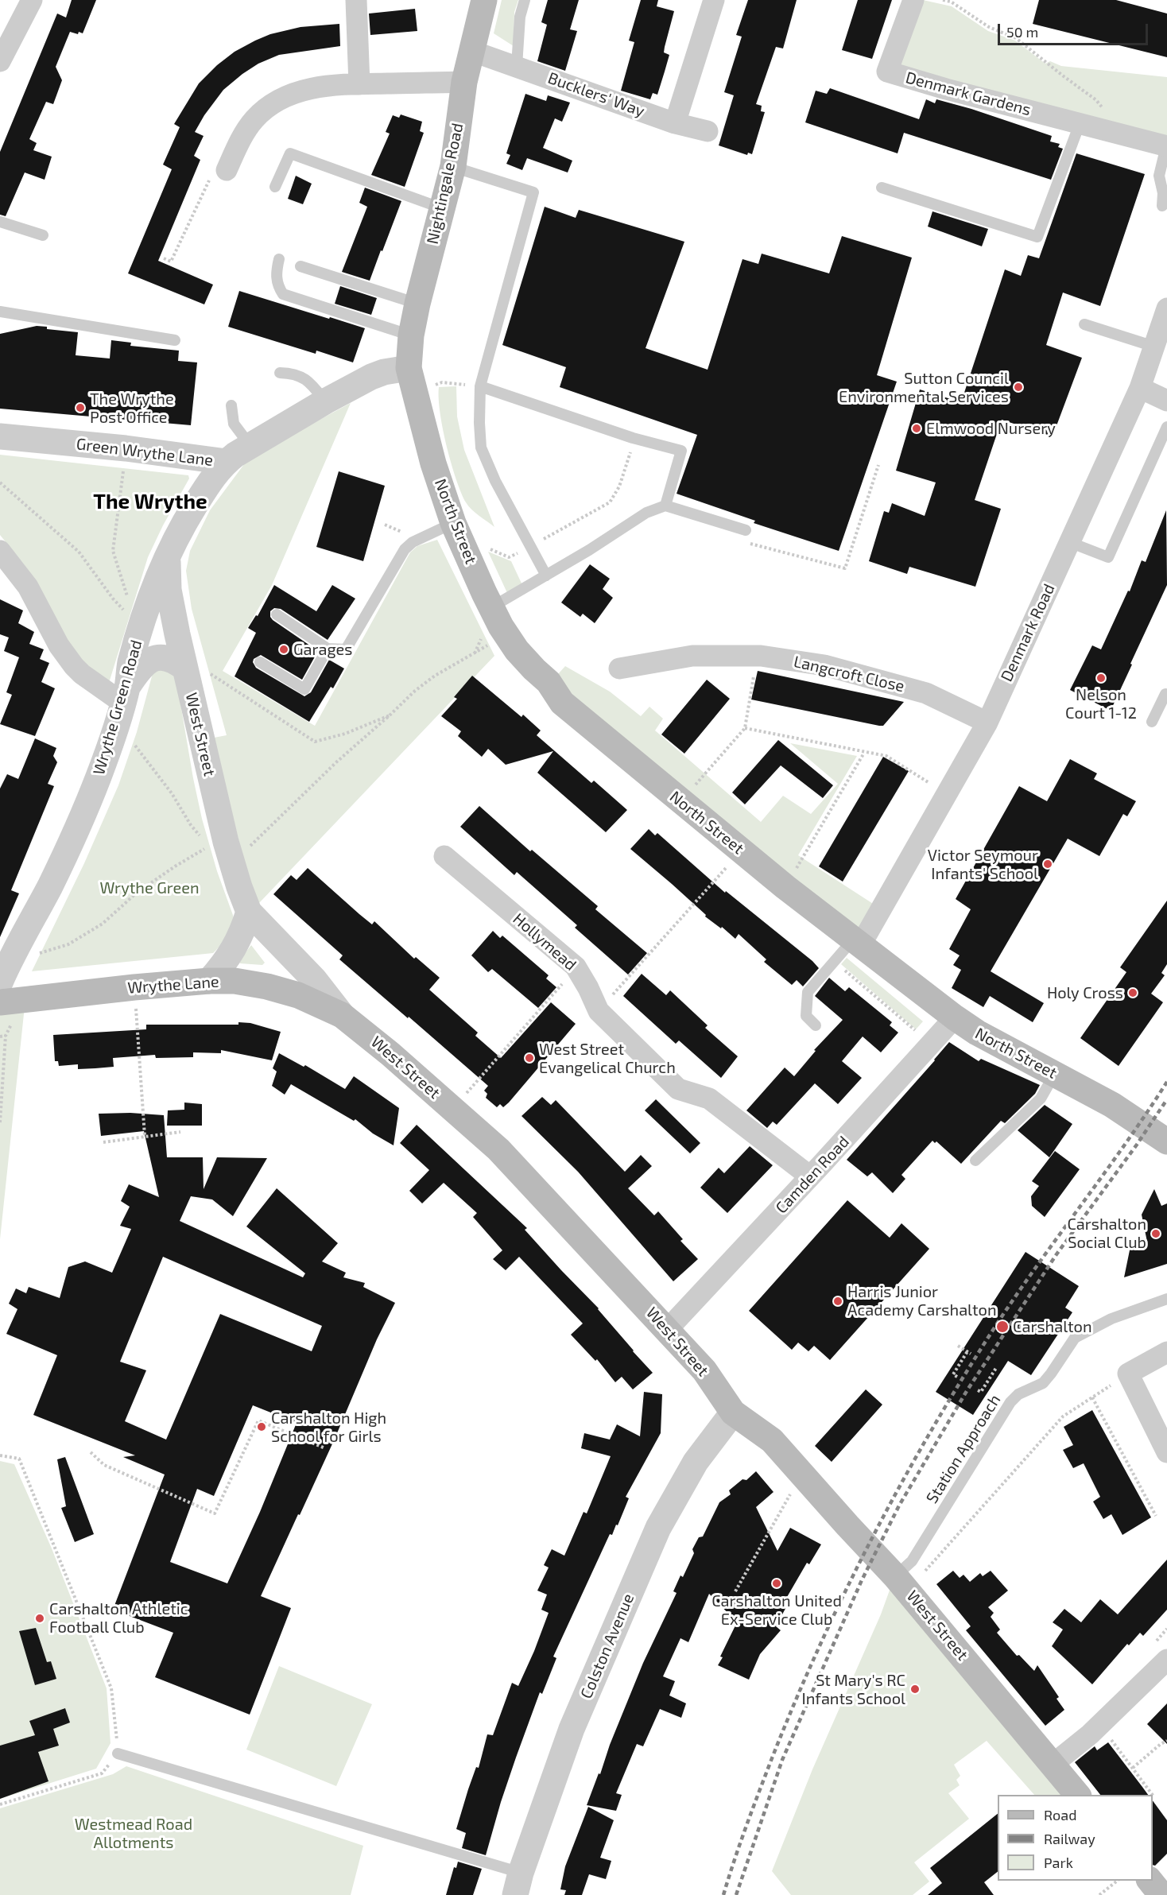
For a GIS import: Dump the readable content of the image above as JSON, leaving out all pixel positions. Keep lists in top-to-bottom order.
{
  "streets": {
    "main road": [
      "Nightingale Road",
      "North Street",
      "West Street",
      "Wrythe Lane"
    ],
    "street": [
      "Denmark Gardens",
      "Bucklers' Way",
      "Green Wrythe Lane",
      "Denmark Road",
      "Langcroft Close",
      "Wrythe Green Road",
      "Hollymead",
      "Camden Road",
      "Colston Avenue"
    ],
    "lane": ["Station Approach"]
  },
  "crossings": [
    ["Bucklers' Way", "Nightingale Road"],
    ["Nightingale Road", "Green Wrythe Lane"],
    ["Nightingale Road", "North Street"],
    ["Green Wrythe Lane", "North Street"],
    ["Green Wrythe Lane", "Wrythe Green Road"],
    ["North Street", "Denmark Road"],
    ["North Street", "Camden Road"],
    ["Denmark Road", "Langcroft Close"],
    ["Wrythe Green Road", "West Street"],
    ["West Street", "Wrythe Lane"],
    ["West Street", "Camden Road"],
    ["West Street", "Station Approach"],
    ["West Street", "Colston Avenue"],
    ["Hollymead", "Camden Road"]
  ],
  "districts": ["The Wrythe"],
  "parks": ["Wrythe Green", "Westmead Road Allotments"],
  "places": [
    "Sutton Council Environmental Services",
    "The Wrythe Post Office",
    "Elmwood Nursery",
    "Garages",
    "Nelson Court 1-12",
    "Victor Seymour Infants' School",
    "Holy Cross",
    "West Street Evangelical Church",
    "Carshalton Social Club",
    "Harris Junior Academy Carshalton",
    "Carshalton",
    "Carshalton High School for Girls",
    "Carshalton United Ex-Service Club",
    "Carshalton Athletic Football Club",
    "St Mary's RC Infants School"
  ],
  "legend": ["Road", "Railway", "Park"],
  "scale_bar": "50 m"
}
